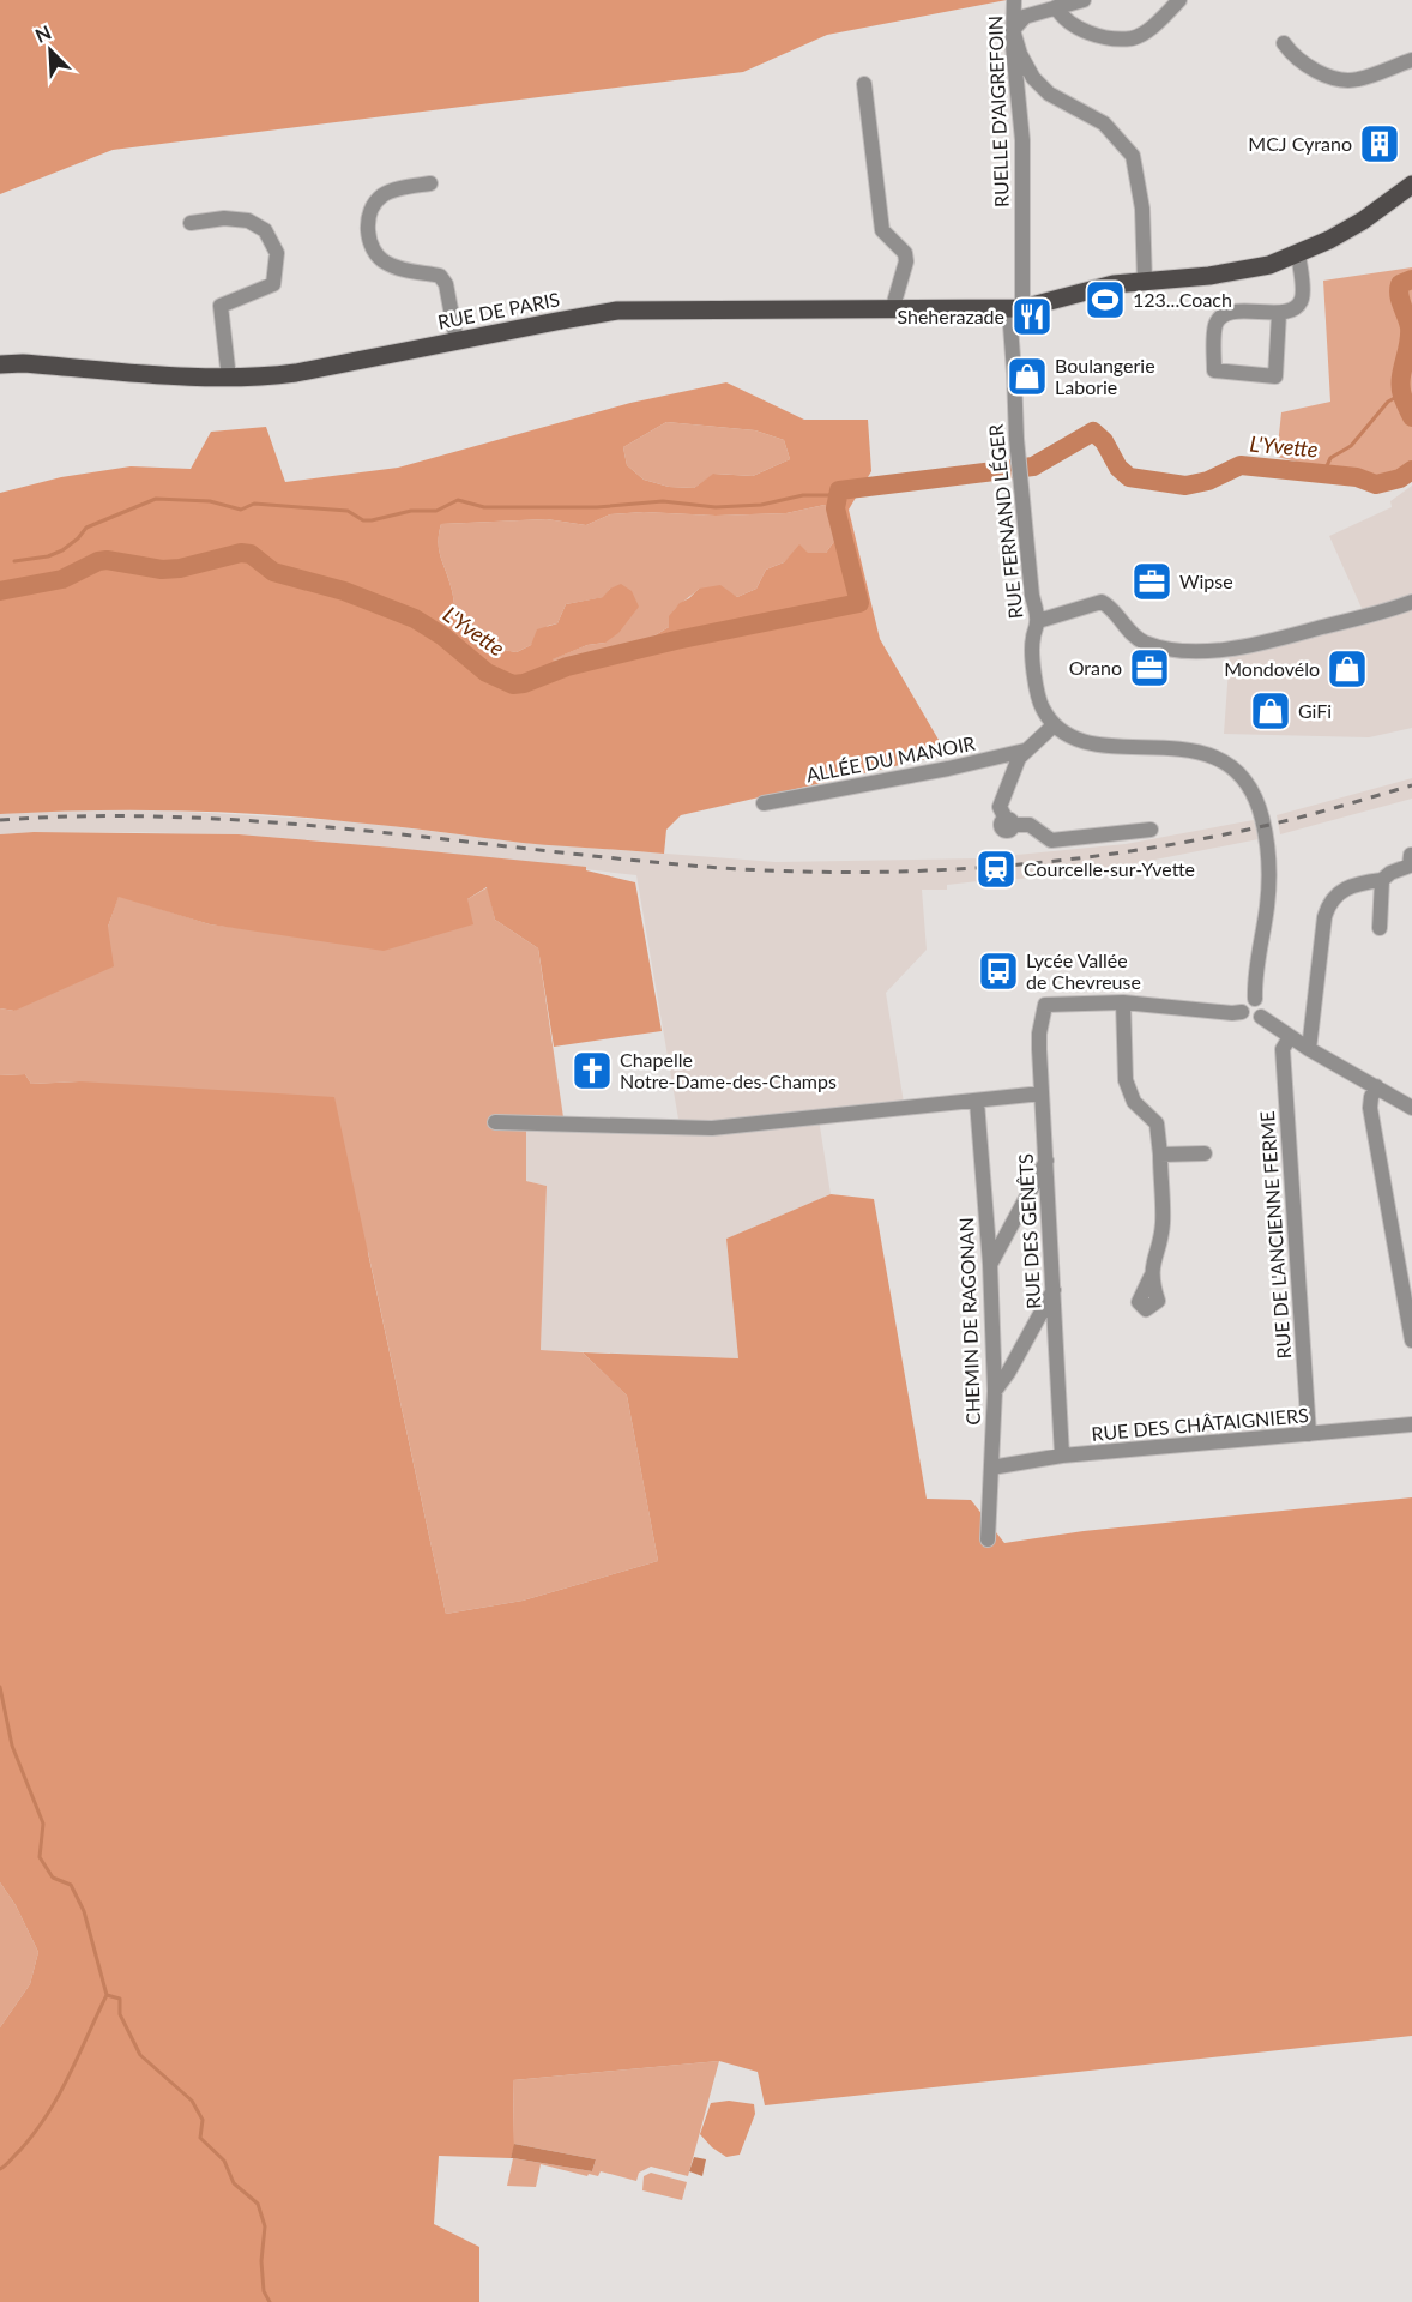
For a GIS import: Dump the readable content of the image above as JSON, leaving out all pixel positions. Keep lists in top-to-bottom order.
{
  "streets": {
    "main road": ["RUE DE PARIS"],
    "street": [
      "RUELLE D'AIGREFOIN",
      "RUE FERNAND LÉGER",
      "ALLÉE DU MANOIR",
      "RUE DES GENÊTS",
      "RUE DE L'ANCIENNE FERME",
      "CHEMIN DE RAGONAN",
      "RUE DES CHÂTAIGNIERS"
    ]
  },
  "crossings": [
    ["RUELLE D'AIGREFOIN", "RUE DE PARIS"],
    ["RUELLE D'AIGREFOIN", "RUE FERNAND LÉGER"],
    ["RUE DE PARIS", "RUE FERNAND LÉGER"],
    ["RUE DES GENÊTS", "RUE DES CHÂTAIGNIERS"],
    ["RUE DE L'ANCIENNE FERME", "RUE DES CHÂTAIGNIERS"],
    ["CHEMIN DE RAGONAN", "RUE DES CHÂTAIGNIERS"]
  ],
  "water": ["L'Yvette"],
  "places": {
    "building": ["MCJ Cyrano"],
    "sports": ["123...Coach"],
    "restaurant": ["Sheherazade"],
    "shop": ["Boulangerie Laborie", "Mondovélo", "GiFi"],
    "office": ["Wipse", "Orano"],
    "station": ["Courcelle-sur-Yvette"],
    "bus stop": ["Lycée Vallée de Chevreuse"],
    "church": ["Chapelle Notre-Dame-des-Champs"]
  },
  "north": "top left"
}
